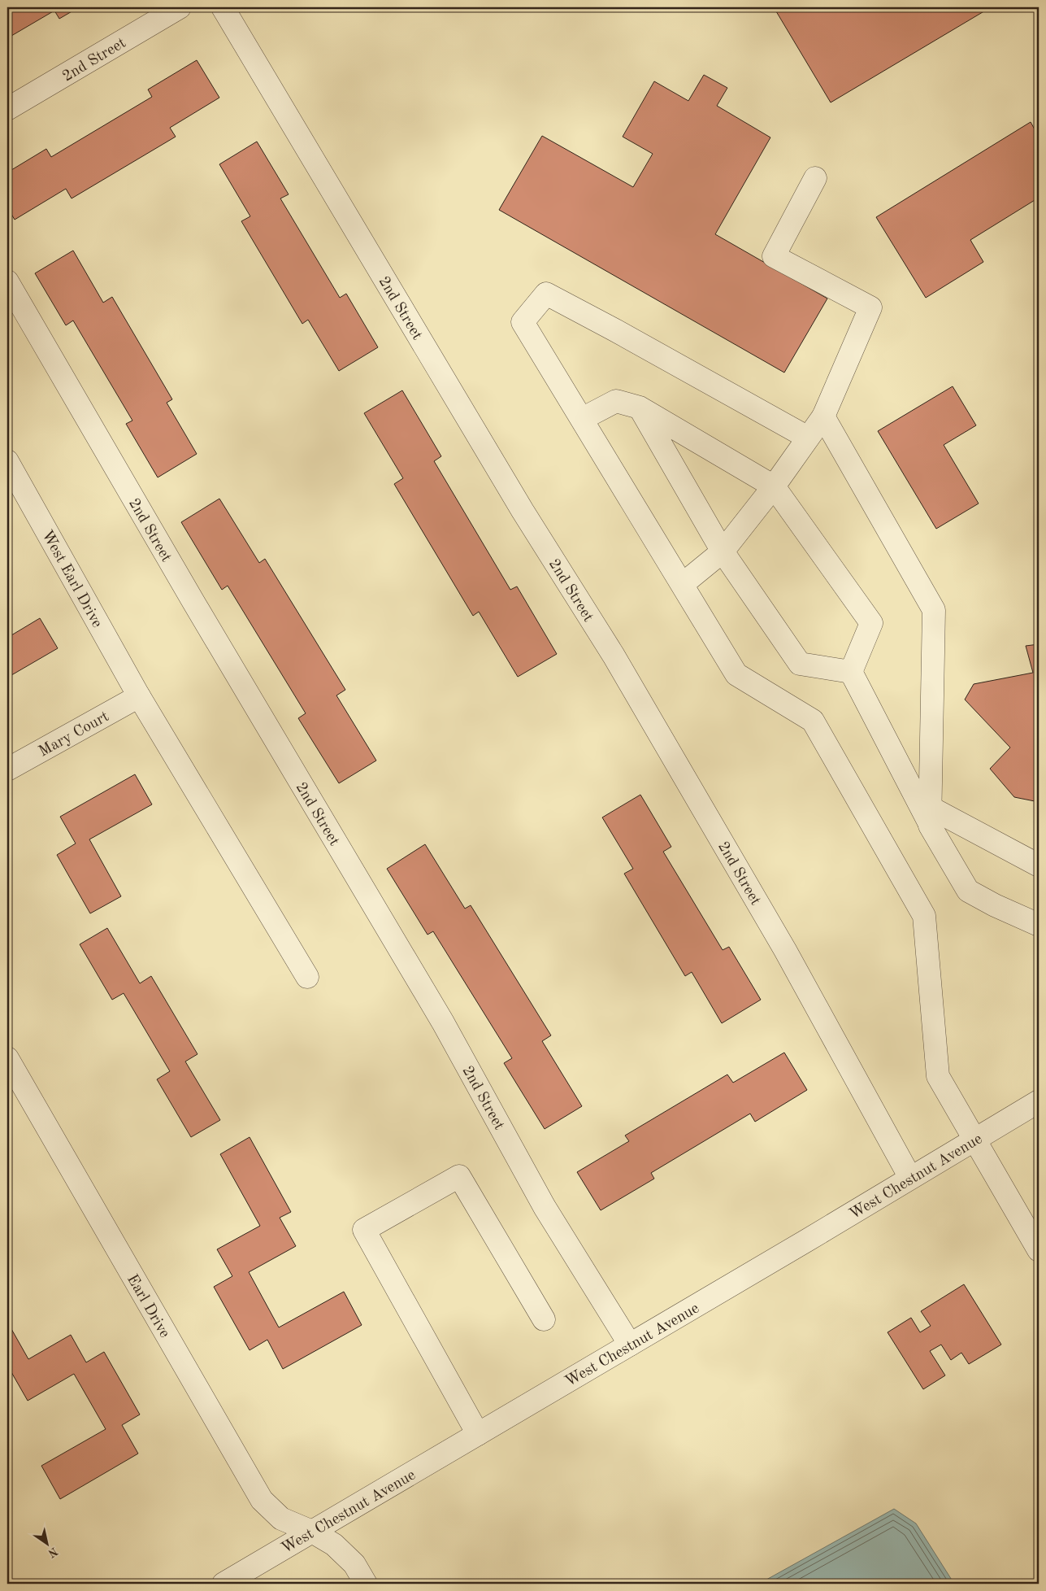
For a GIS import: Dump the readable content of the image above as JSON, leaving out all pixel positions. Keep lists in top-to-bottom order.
{
  "streets": {
    "street": [
      "2nd Street",
      "West Earl Drive",
      "Mary Court",
      "West Chestnut Avenue",
      "Earl Drive"
    ]
  },
  "crossings": [
    ["2nd Street", "West Chestnut Avenue"],
    ["West Earl Drive", "Mary Court"],
    ["West Chestnut Avenue", "Earl Drive"]
  ],
  "north": "bottom right"
}
